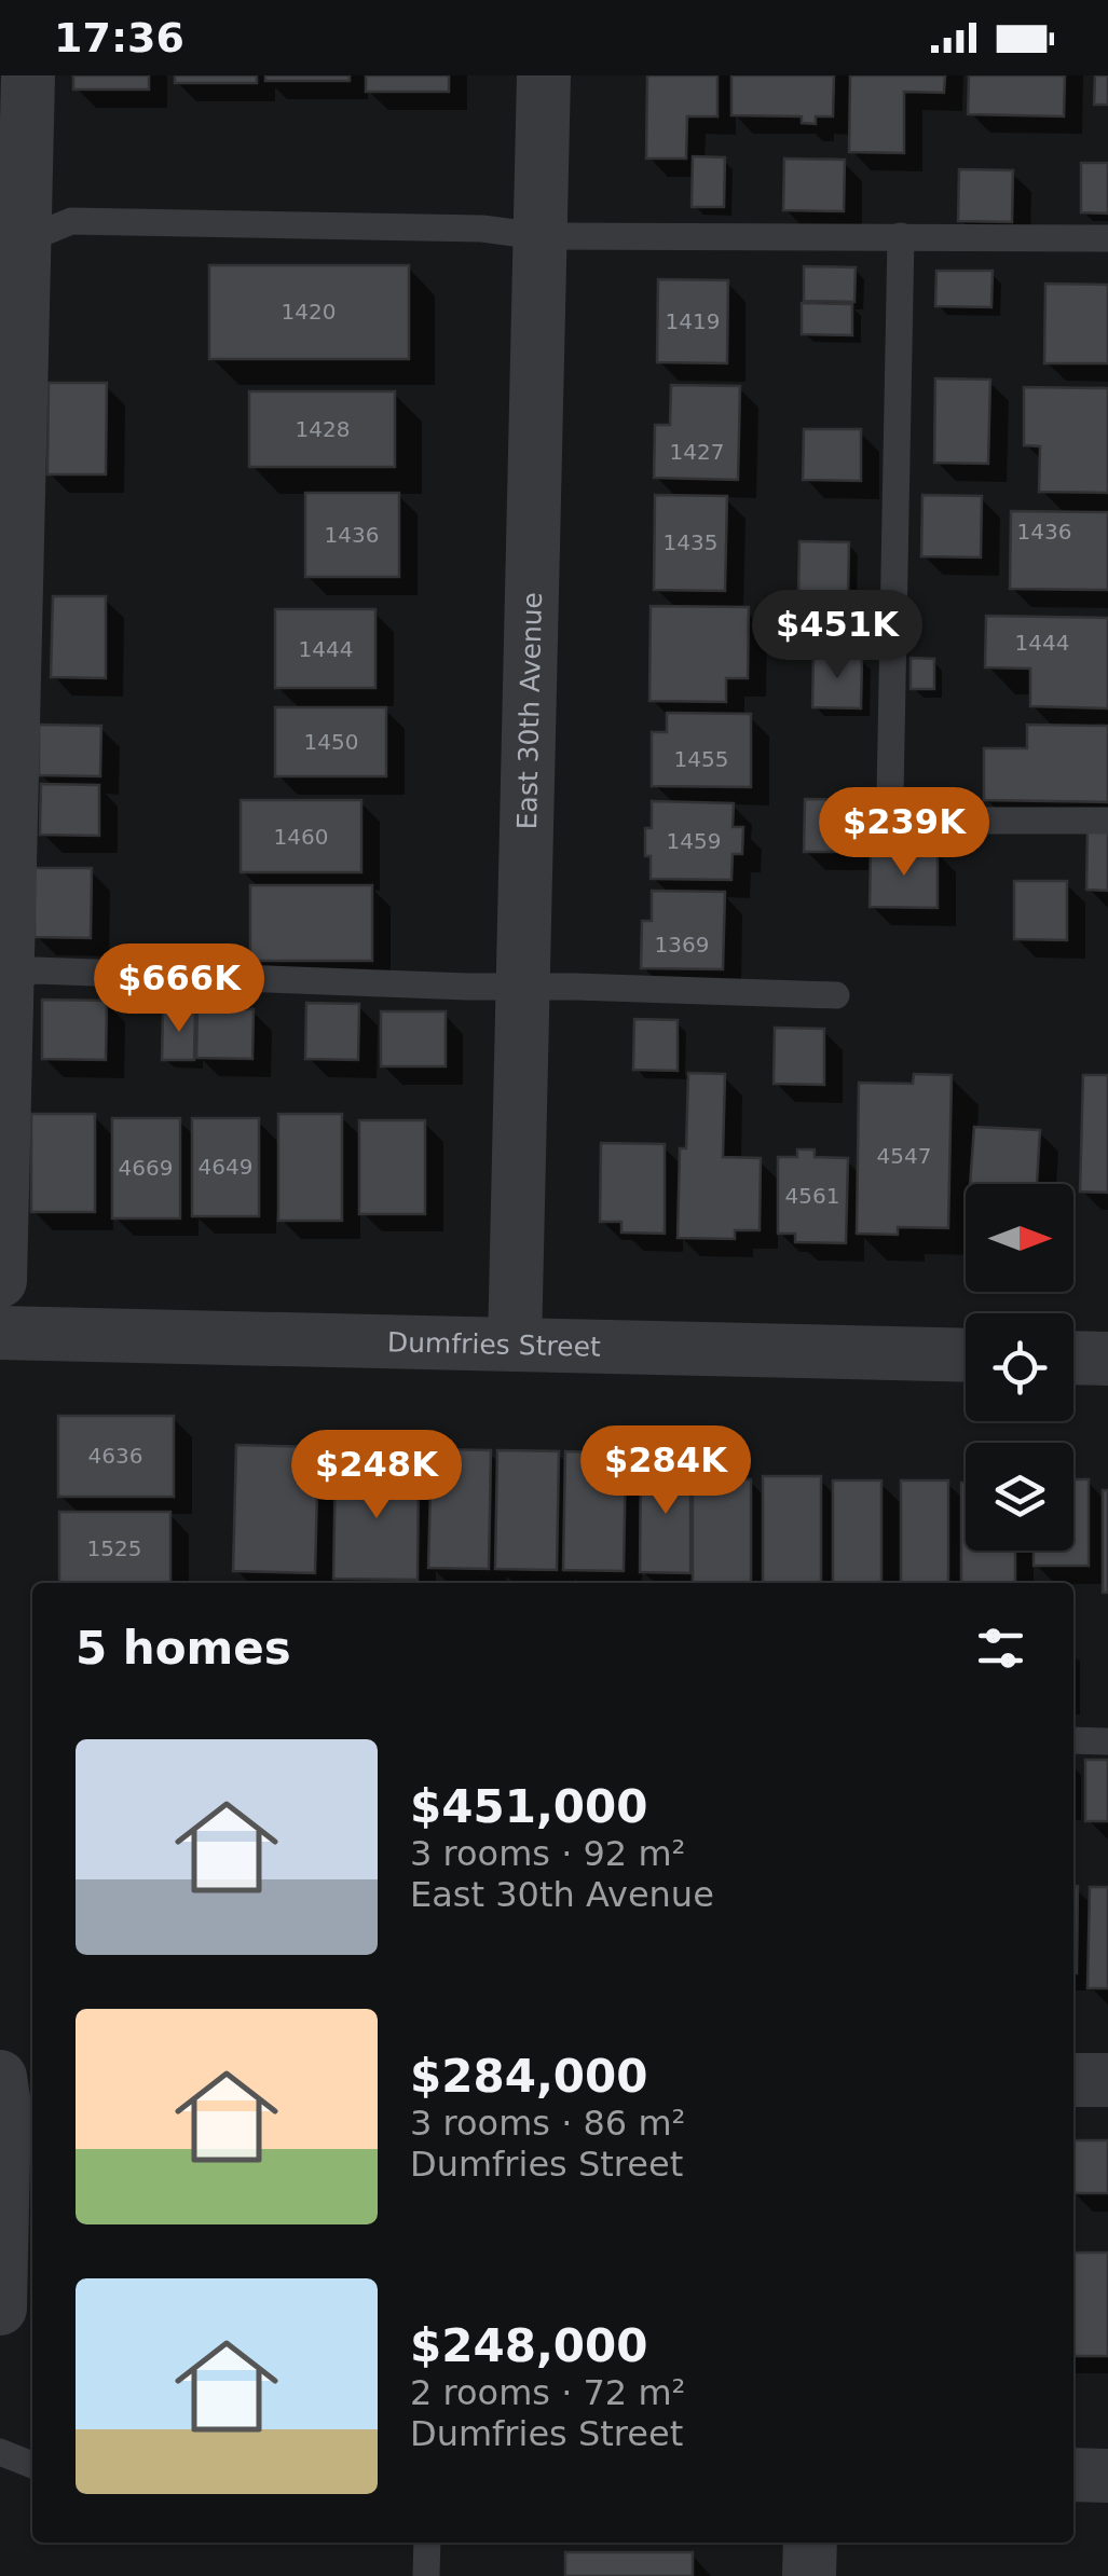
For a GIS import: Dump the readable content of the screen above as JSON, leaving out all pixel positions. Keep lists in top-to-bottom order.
{
  "streets": {
    "street": ["East 30th Avenue", "Dumfries Street"]
  },
  "crossings": [
    ["East 30th Avenue", "Dumfries Street"]
  ],
  "house_numbers": [
    "1420",
    "1419",
    "1428",
    "1427",
    "1436",
    "1436",
    "1435",
    "1444",
    "1444",
    "1450",
    "1455",
    "1460",
    "1459",
    "1369",
    "4547",
    "4649",
    "4669",
    "4561",
    "4636",
    "1525"
  ],
  "north": "right",
  "page": {
    "status": "17:36",
    "price": [
      "$451K",
      "$239K",
      "$666K",
      "$284K",
      "$248K"
    ],
    "heading": "5 homes",
    "list": [
      {
        "name": "$451,000",
        "note": "3 rooms · 92 m² · East 30th Avenue"
      },
      {
        "name": "$284,000",
        "note": "3 rooms · 86 m² · Dumfries Street"
      },
      {
        "name": "$248,000",
        "note": "2 rooms · 72 m² · Dumfries Street"
      }
    ]
  }
}
